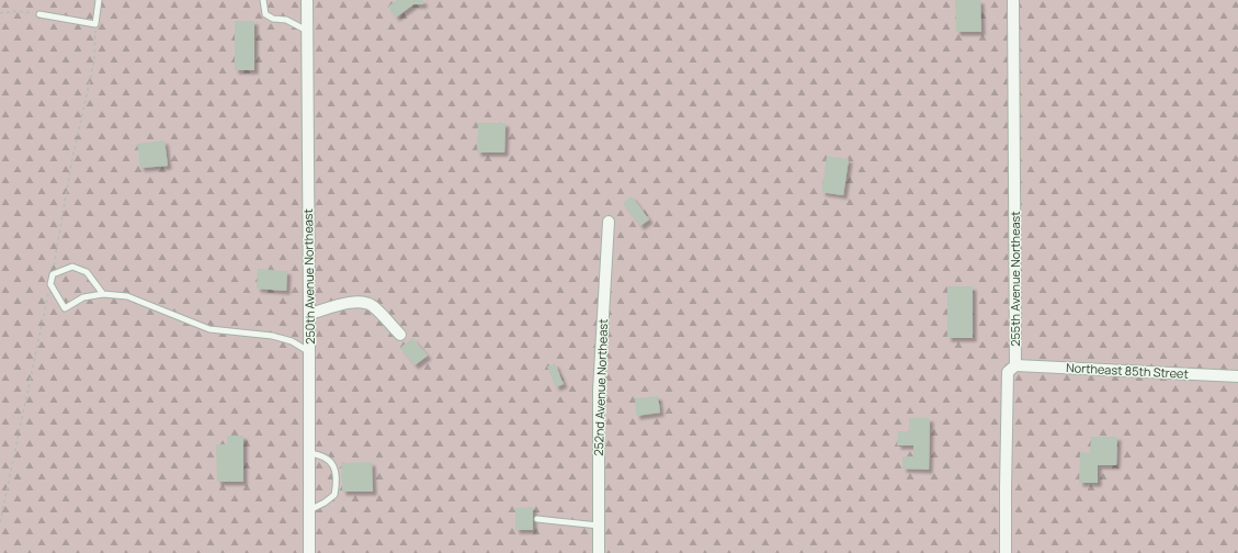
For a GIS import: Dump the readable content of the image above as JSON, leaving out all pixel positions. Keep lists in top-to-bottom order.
{
  "streets": {
    "street": [
      "250th Avenue Northeast",
      "255th Avenue Northeast",
      "Northeast 85th Street",
      "252nd Avenue Northeast"
    ]
  },
  "crossings": [
    ["255th Avenue Northeast", "Northeast 85th Street"]
  ]
}
